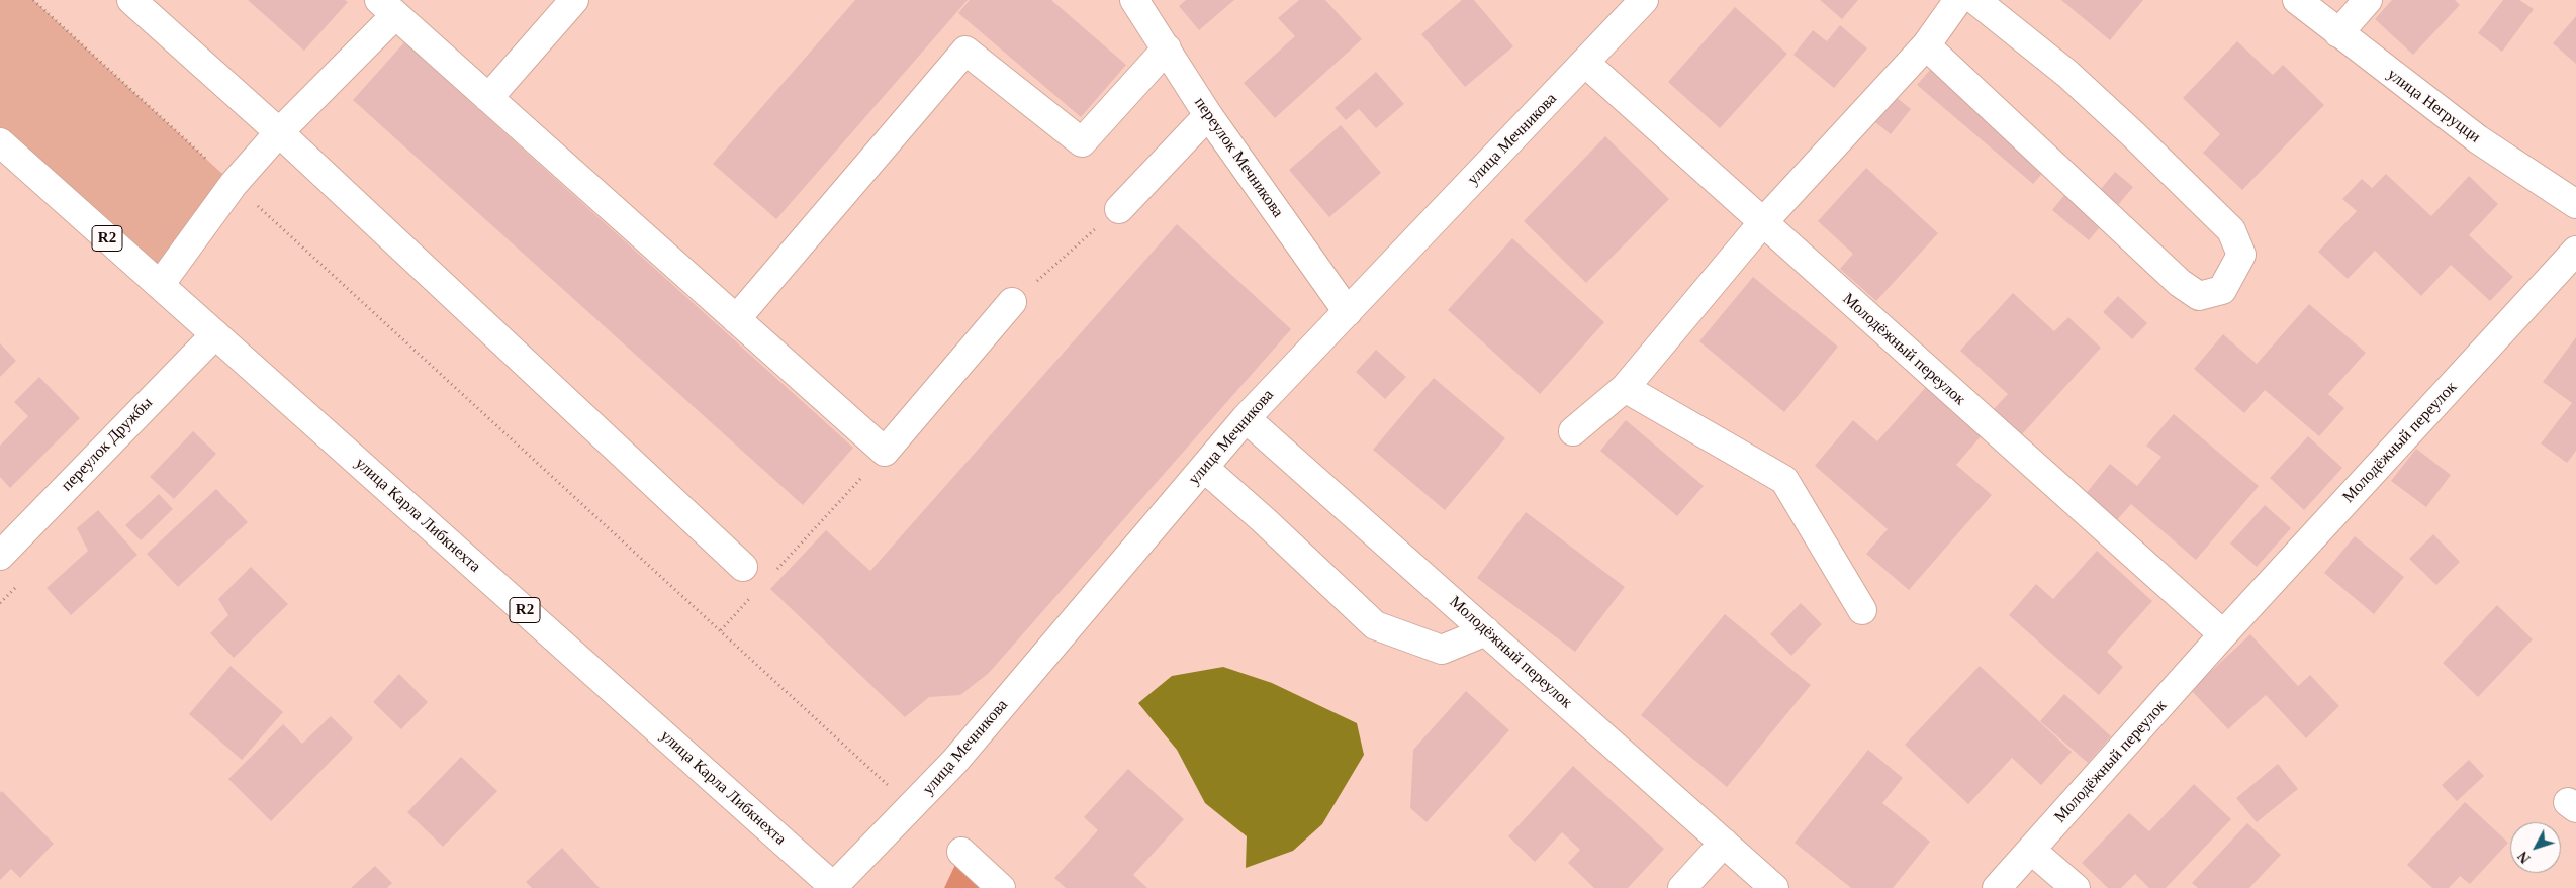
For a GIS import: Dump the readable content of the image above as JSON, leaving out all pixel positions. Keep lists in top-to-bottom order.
{
  "streets": {
    "street": [
      "улица Негруцци",
      "улица Мечникова",
      "переулок Мечникова",
      "R2",
      "Молодёжный переулок",
      "переулок Дружбы",
      "улица Карла Либкнехта"
    ]
  },
  "crossings": [
    ["улица Мечникова", "переулок Мечникова"],
    ["улица Мечникова", "Молодёжный переулок"],
    ["улица Мечникова", "улица Карла Либкнехта"],
    ["переулок Дружбы", "улица Карла Либкнехта"]
  ],
  "north": "bottom left"
}
